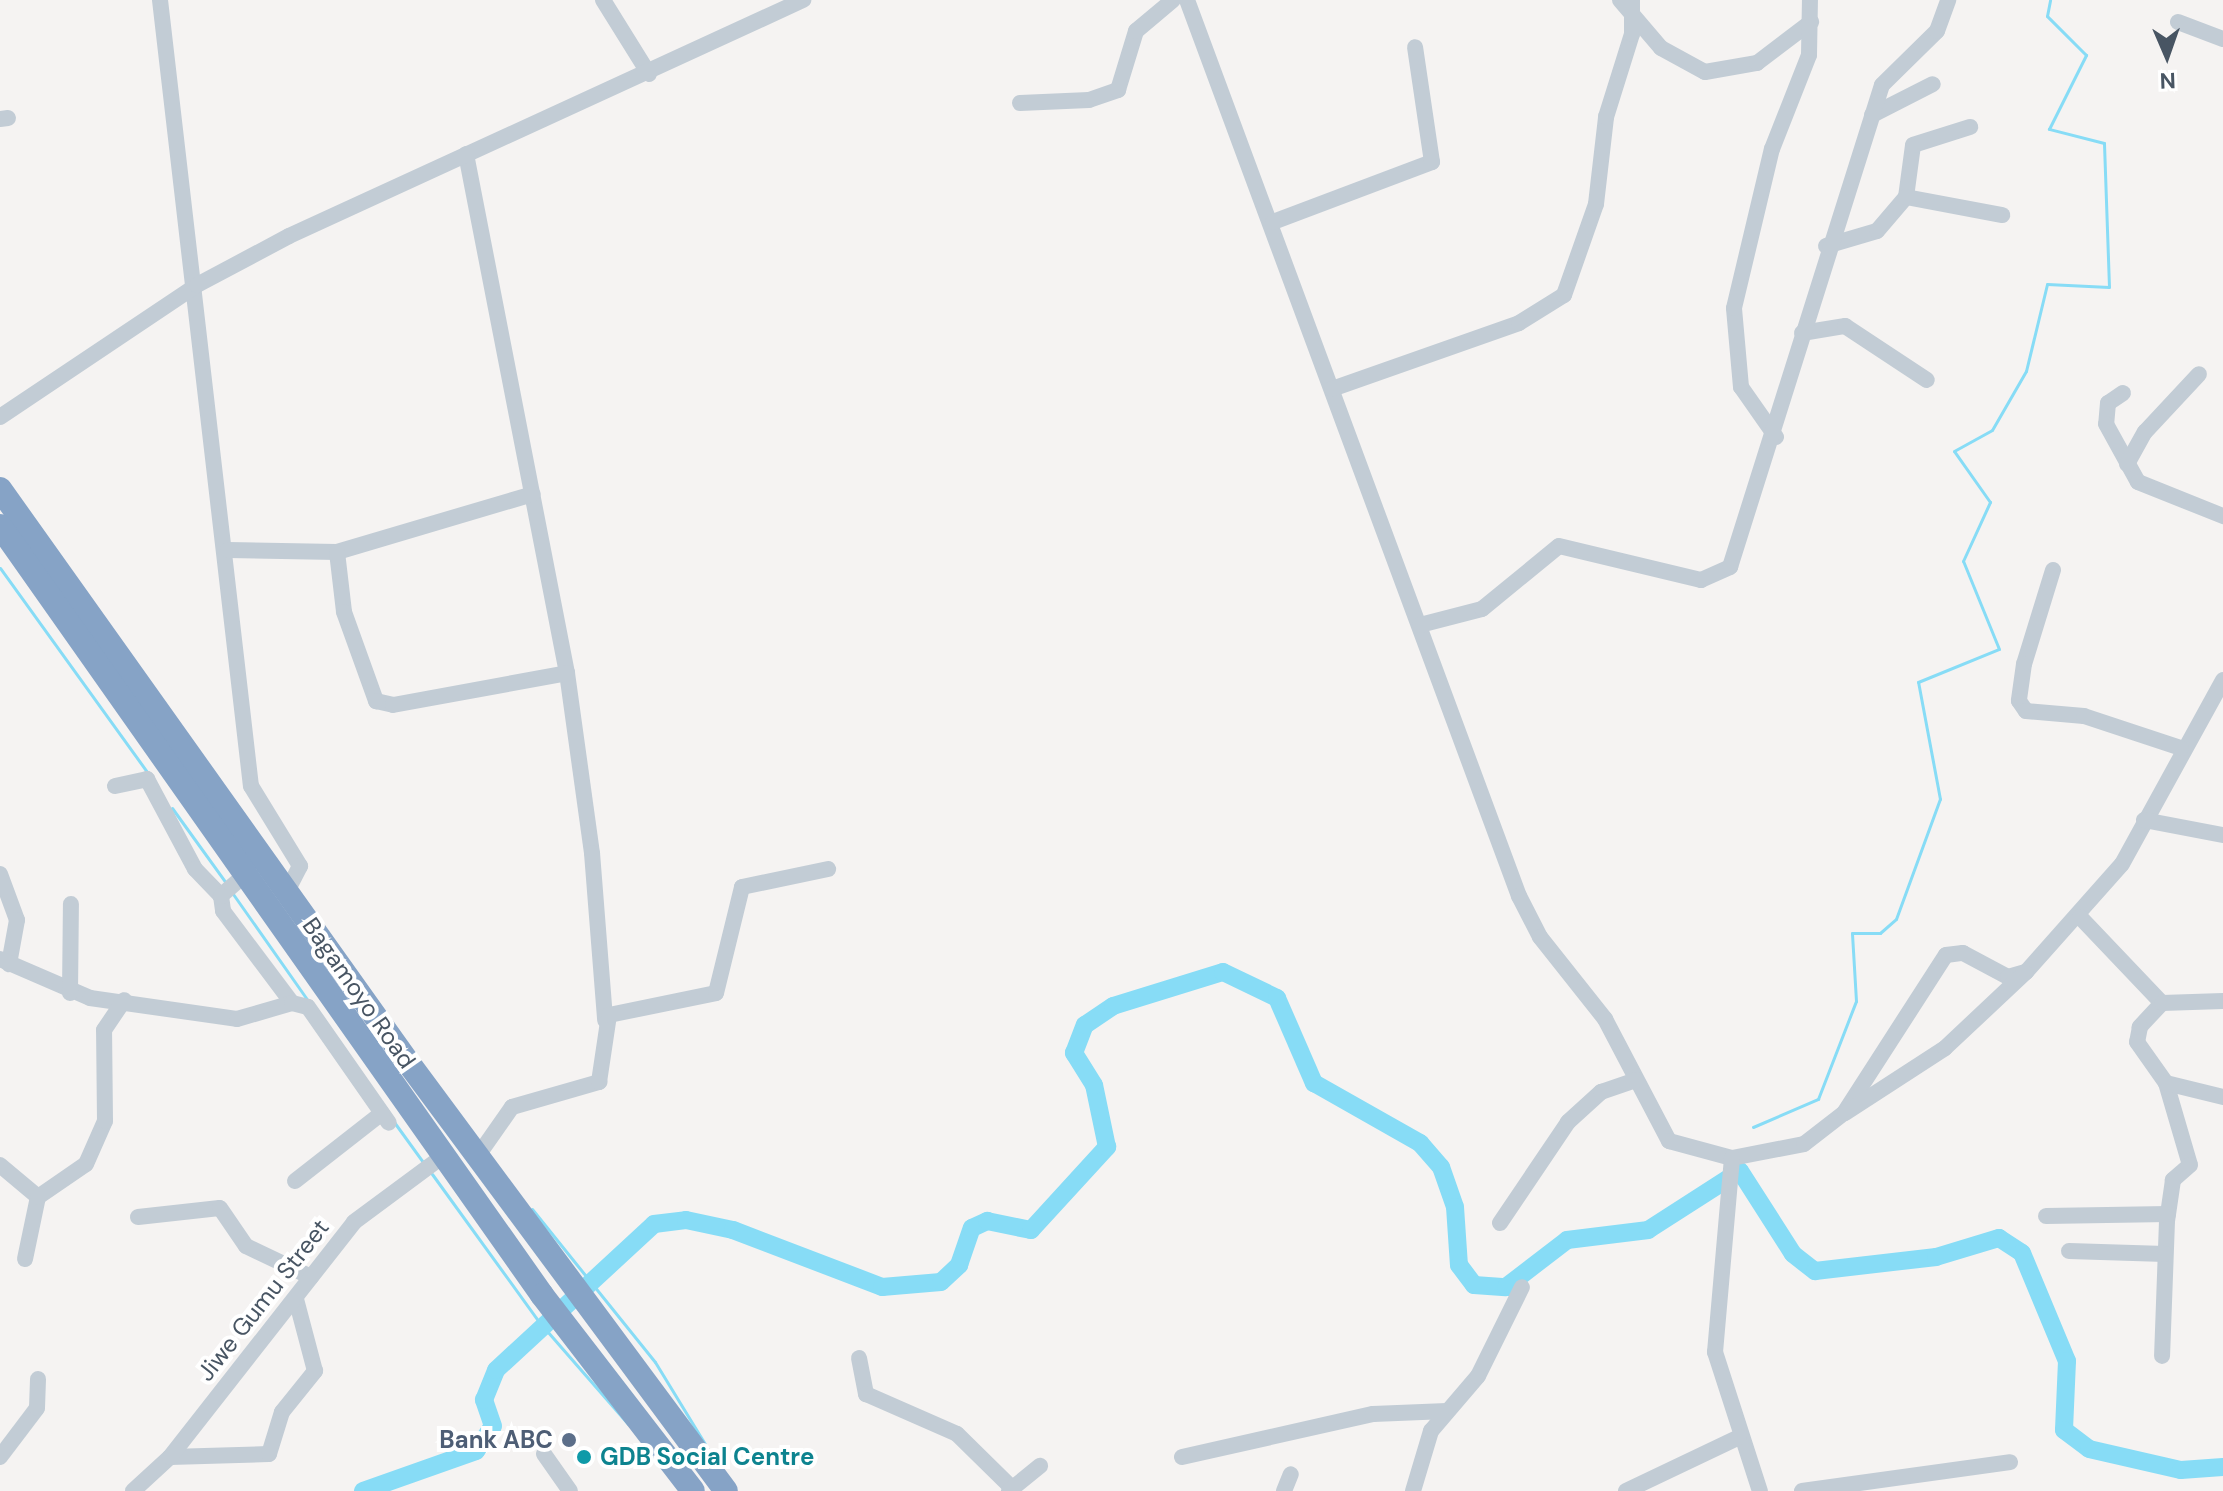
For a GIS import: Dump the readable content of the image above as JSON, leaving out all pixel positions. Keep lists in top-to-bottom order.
{
  "streets": {
    "highway": ["Bagamoyo Road"],
    "street": ["Jiwe Gumu Street"]
  },
  "crossings": [
    ["Bagamoyo Road", "Jiwe Gumu Street"]
  ],
  "places": ["Bank ABC", "GDB Social Centre"],
  "north": "bottom"
}
